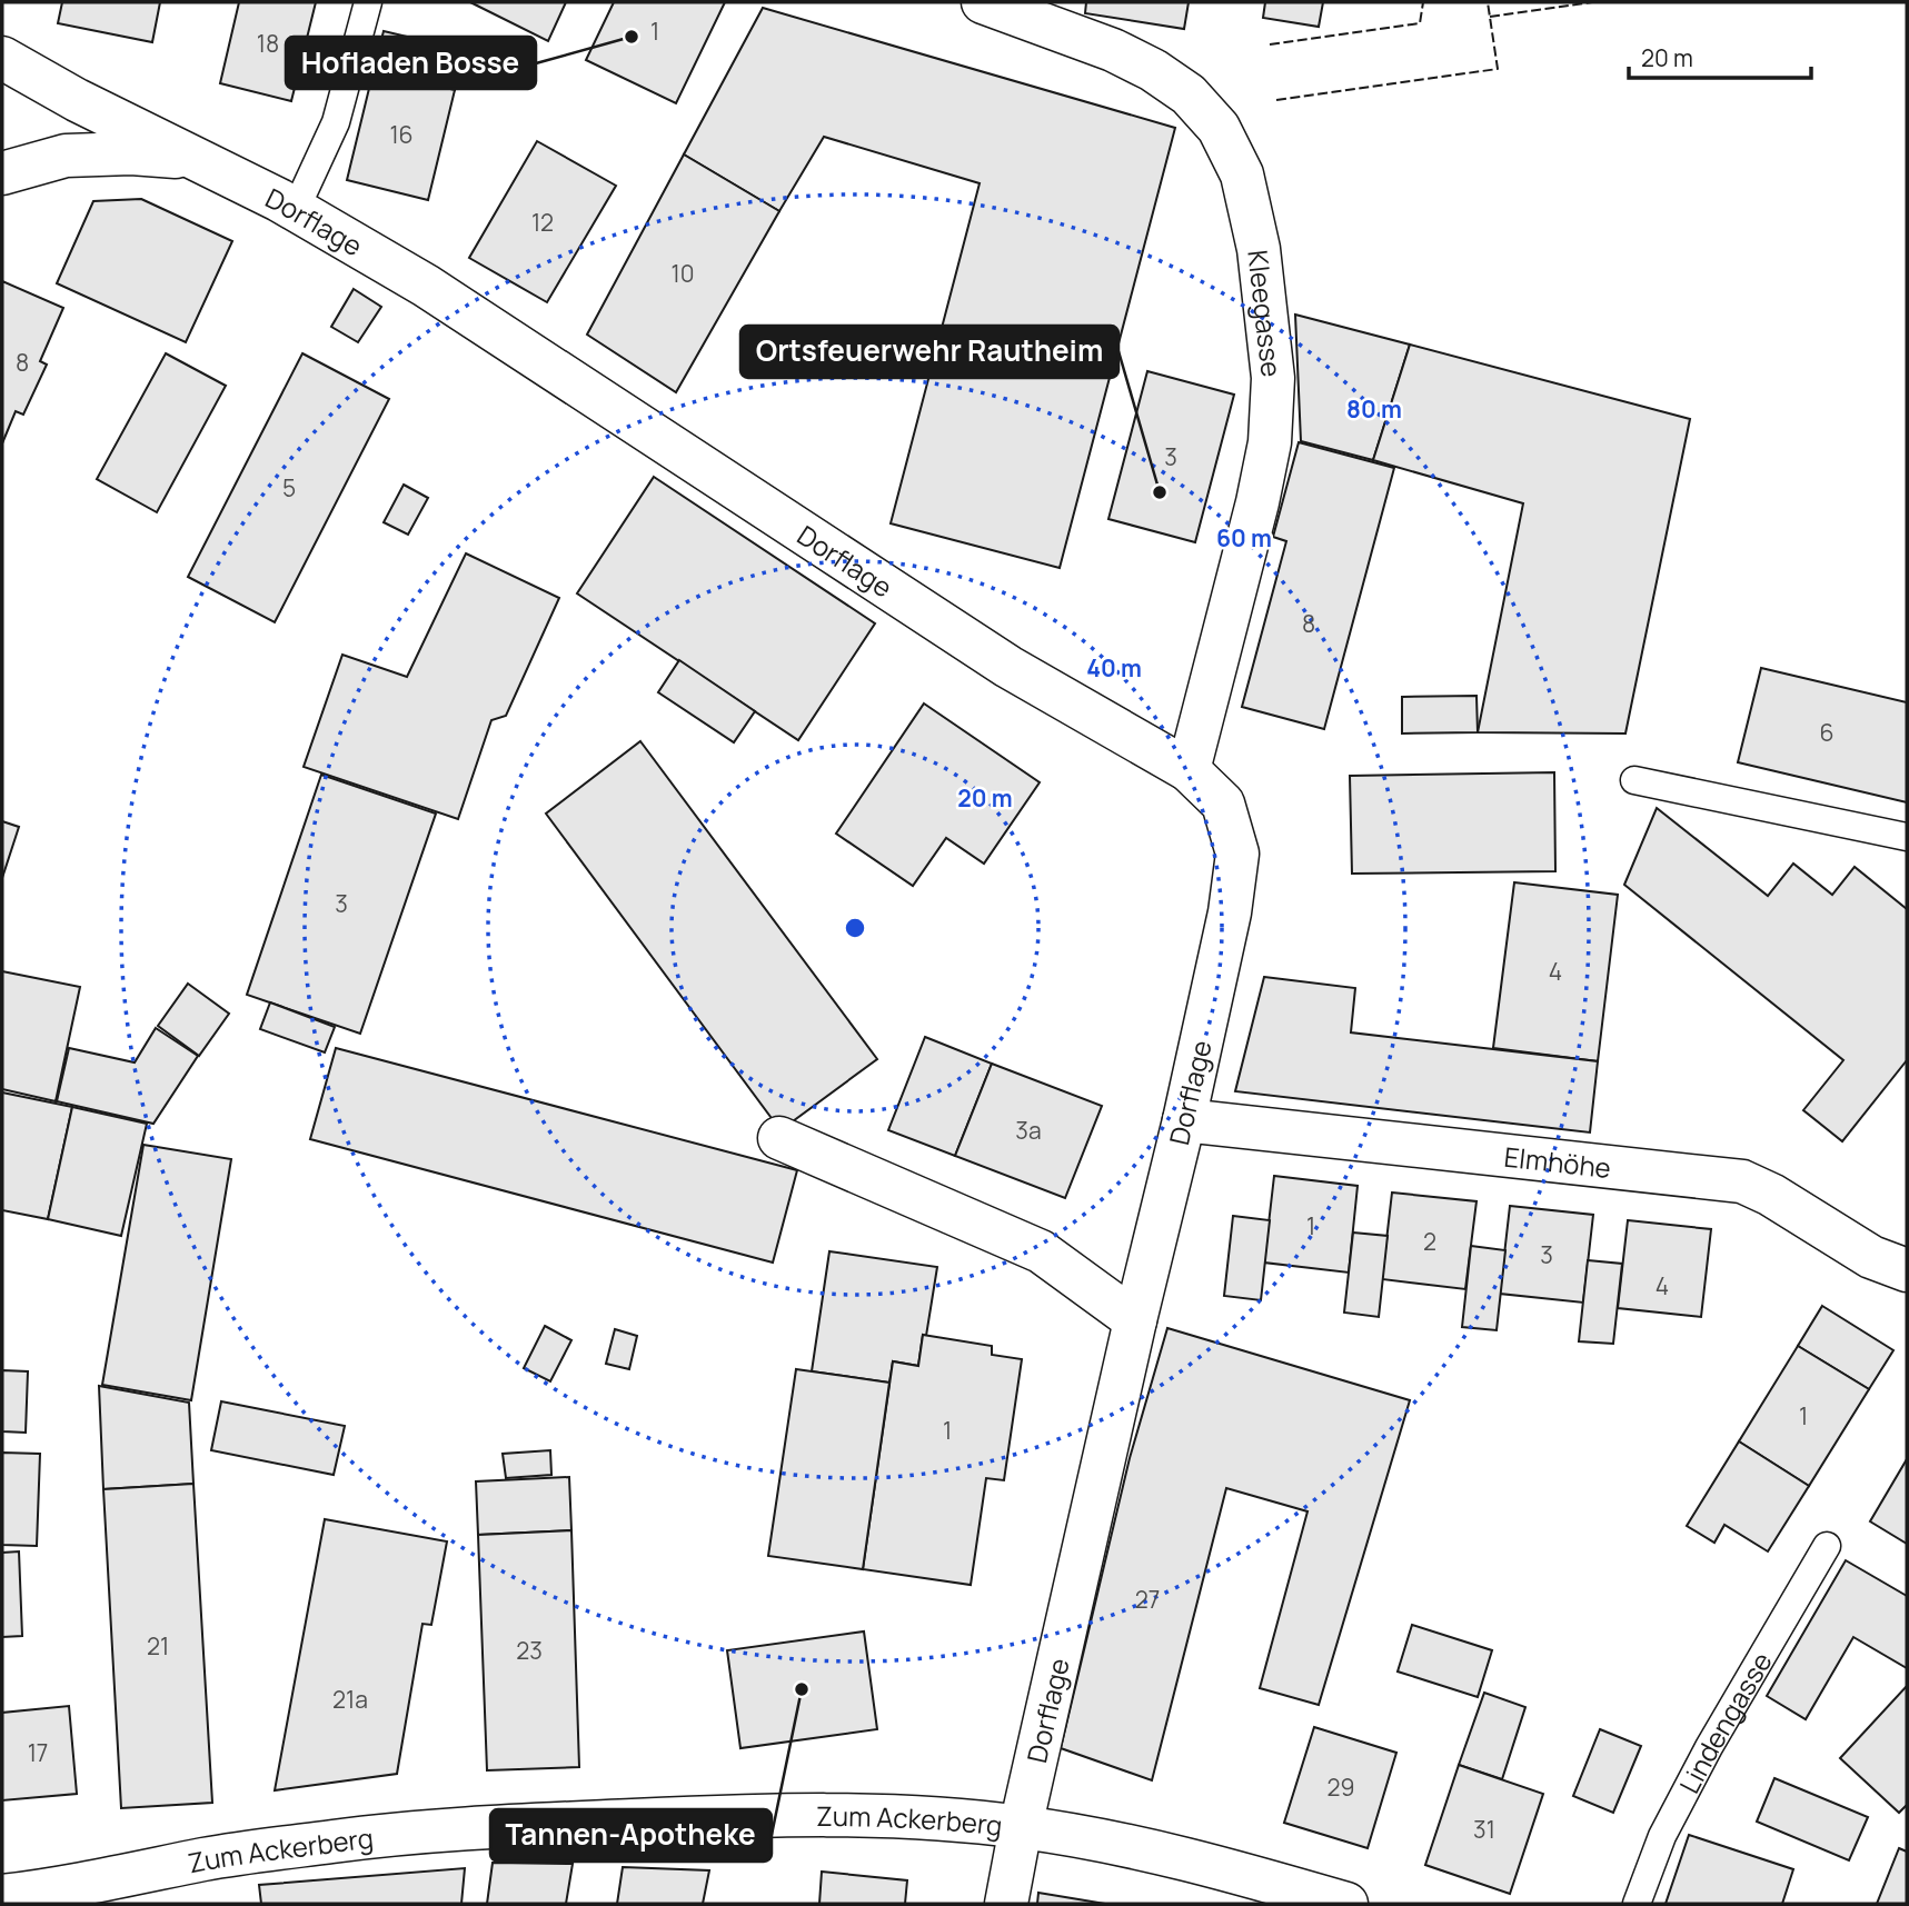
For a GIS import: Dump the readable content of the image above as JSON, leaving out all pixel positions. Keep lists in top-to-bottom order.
{
  "streets": {
    "street": [
      "Dorflage",
      "Kleegasse",
      "Elmhöhe",
      "Zum Ackerberg"
    ],
    "lane": ["Lindengasse"]
  },
  "crossings": [
    ["Dorflage", "Kleegasse"],
    ["Dorflage", "Elmhöhe"],
    ["Dorflage", "Zum Ackerberg"]
  ],
  "places": ["Hofladen Bosse", "Ortsfeuerwehr Rautheim", "Tannen-Apotheke"],
  "house_numbers": [
    "1",
    "18",
    "16",
    "12",
    "10",
    "8",
    "3",
    "5",
    "8",
    "6",
    "3",
    "4",
    "3a",
    "1",
    "2",
    "3",
    "4",
    "1",
    "1",
    "27",
    "21",
    "23",
    "21a",
    "17",
    "29",
    "31"
  ],
  "scale_bar": "20 m",
  "rings": [
    "80 m",
    "60 m",
    "40 m",
    "20 m"
  ]
}
